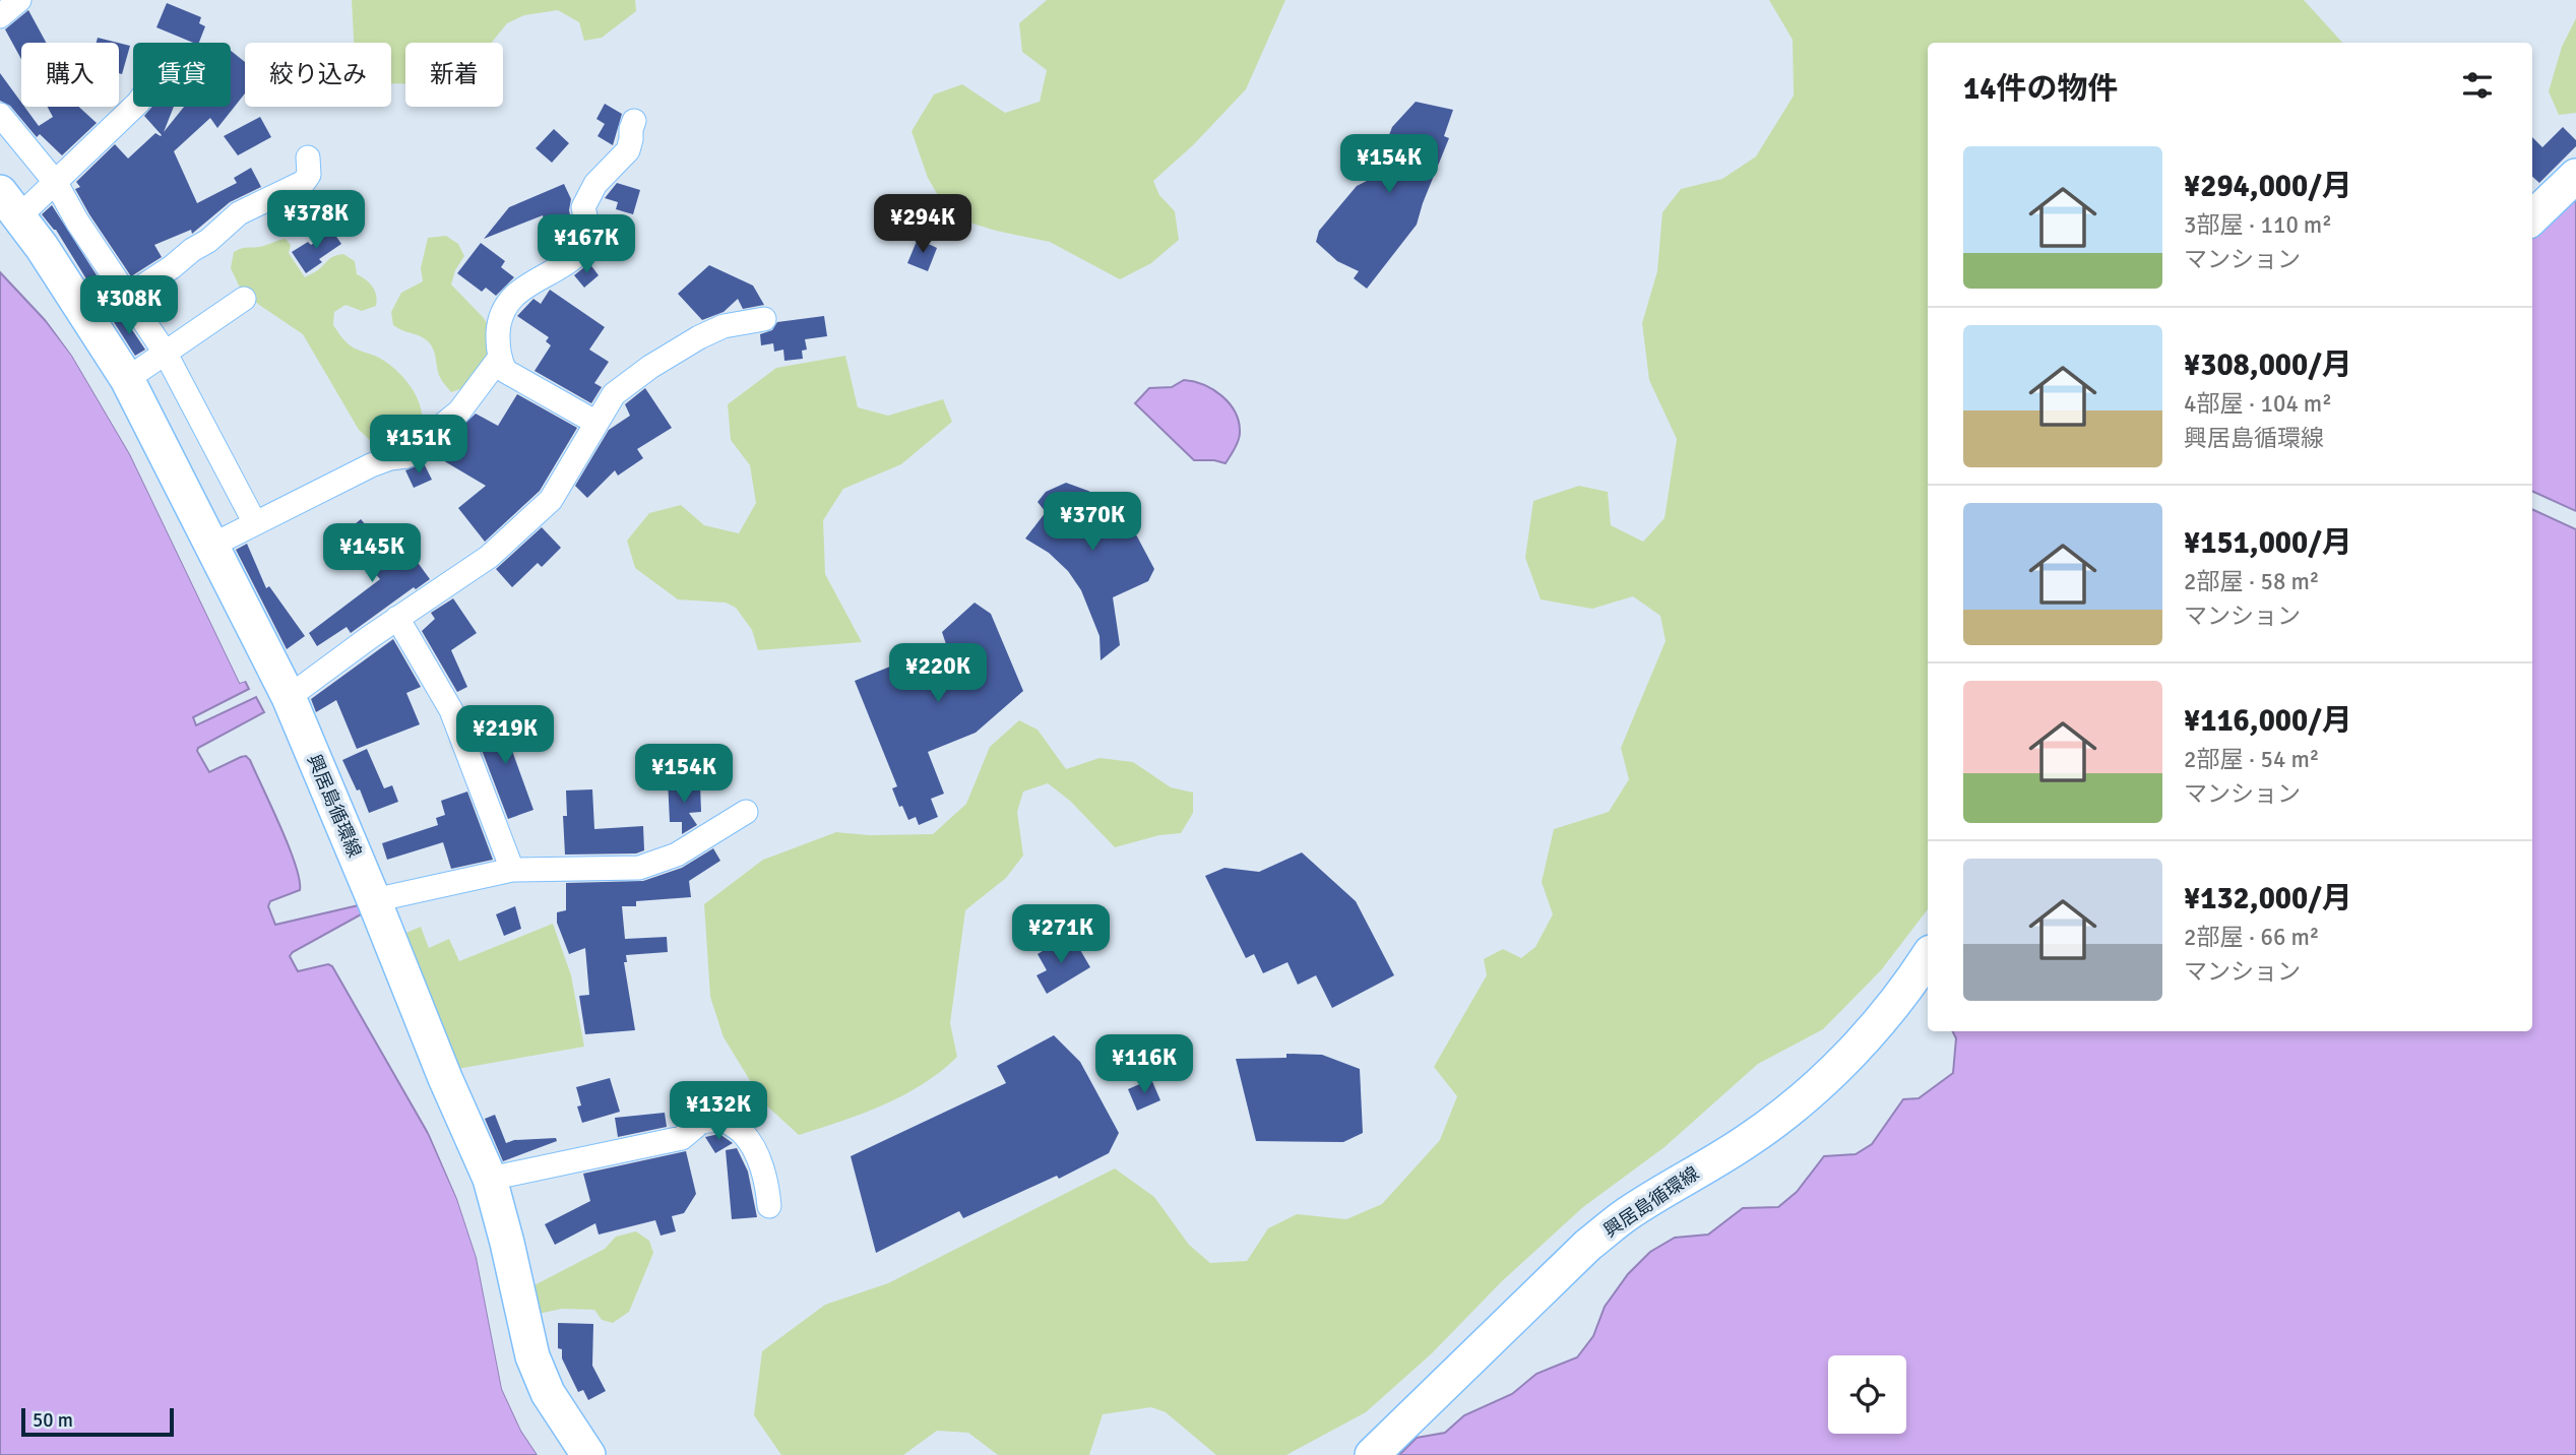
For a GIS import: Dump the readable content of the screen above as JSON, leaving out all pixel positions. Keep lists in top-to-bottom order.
{
  "streets": {
    "main road": ["興居島循環線"]
  },
  "scale_bar": "50 m",
  "page": {
    "chip": [
      "購入",
      "賃貸",
      "絞り込み",
      "新着"
    ],
    "heading": "14件の物件",
    "list": [
      {
        "name": "¥294,000/月",
        "note": "3部屋 · 110 m² · マンション"
      },
      {
        "name": "¥308,000/月",
        "note": "4部屋 · 104 m² · 興居島循環線"
      },
      {
        "name": "¥151,000/月",
        "note": "2部屋 · 58 m² · マンション"
      },
      {
        "name": "¥116,000/月",
        "note": "2部屋 · 54 m² · マンション"
      },
      {
        "name": "¥132,000/月",
        "note": "2部屋 · 66 m² · マンション"
      }
    ],
    "price": [
      "¥154K",
      "¥378K",
      "¥294K",
      "¥167K",
      "¥308K",
      "¥151K",
      "¥370K",
      "¥145K",
      "¥220K",
      "¥219K",
      "¥154K",
      "¥271K",
      "¥116K",
      "¥132K"
    ],
    "scale": "50 m"
  }
}
